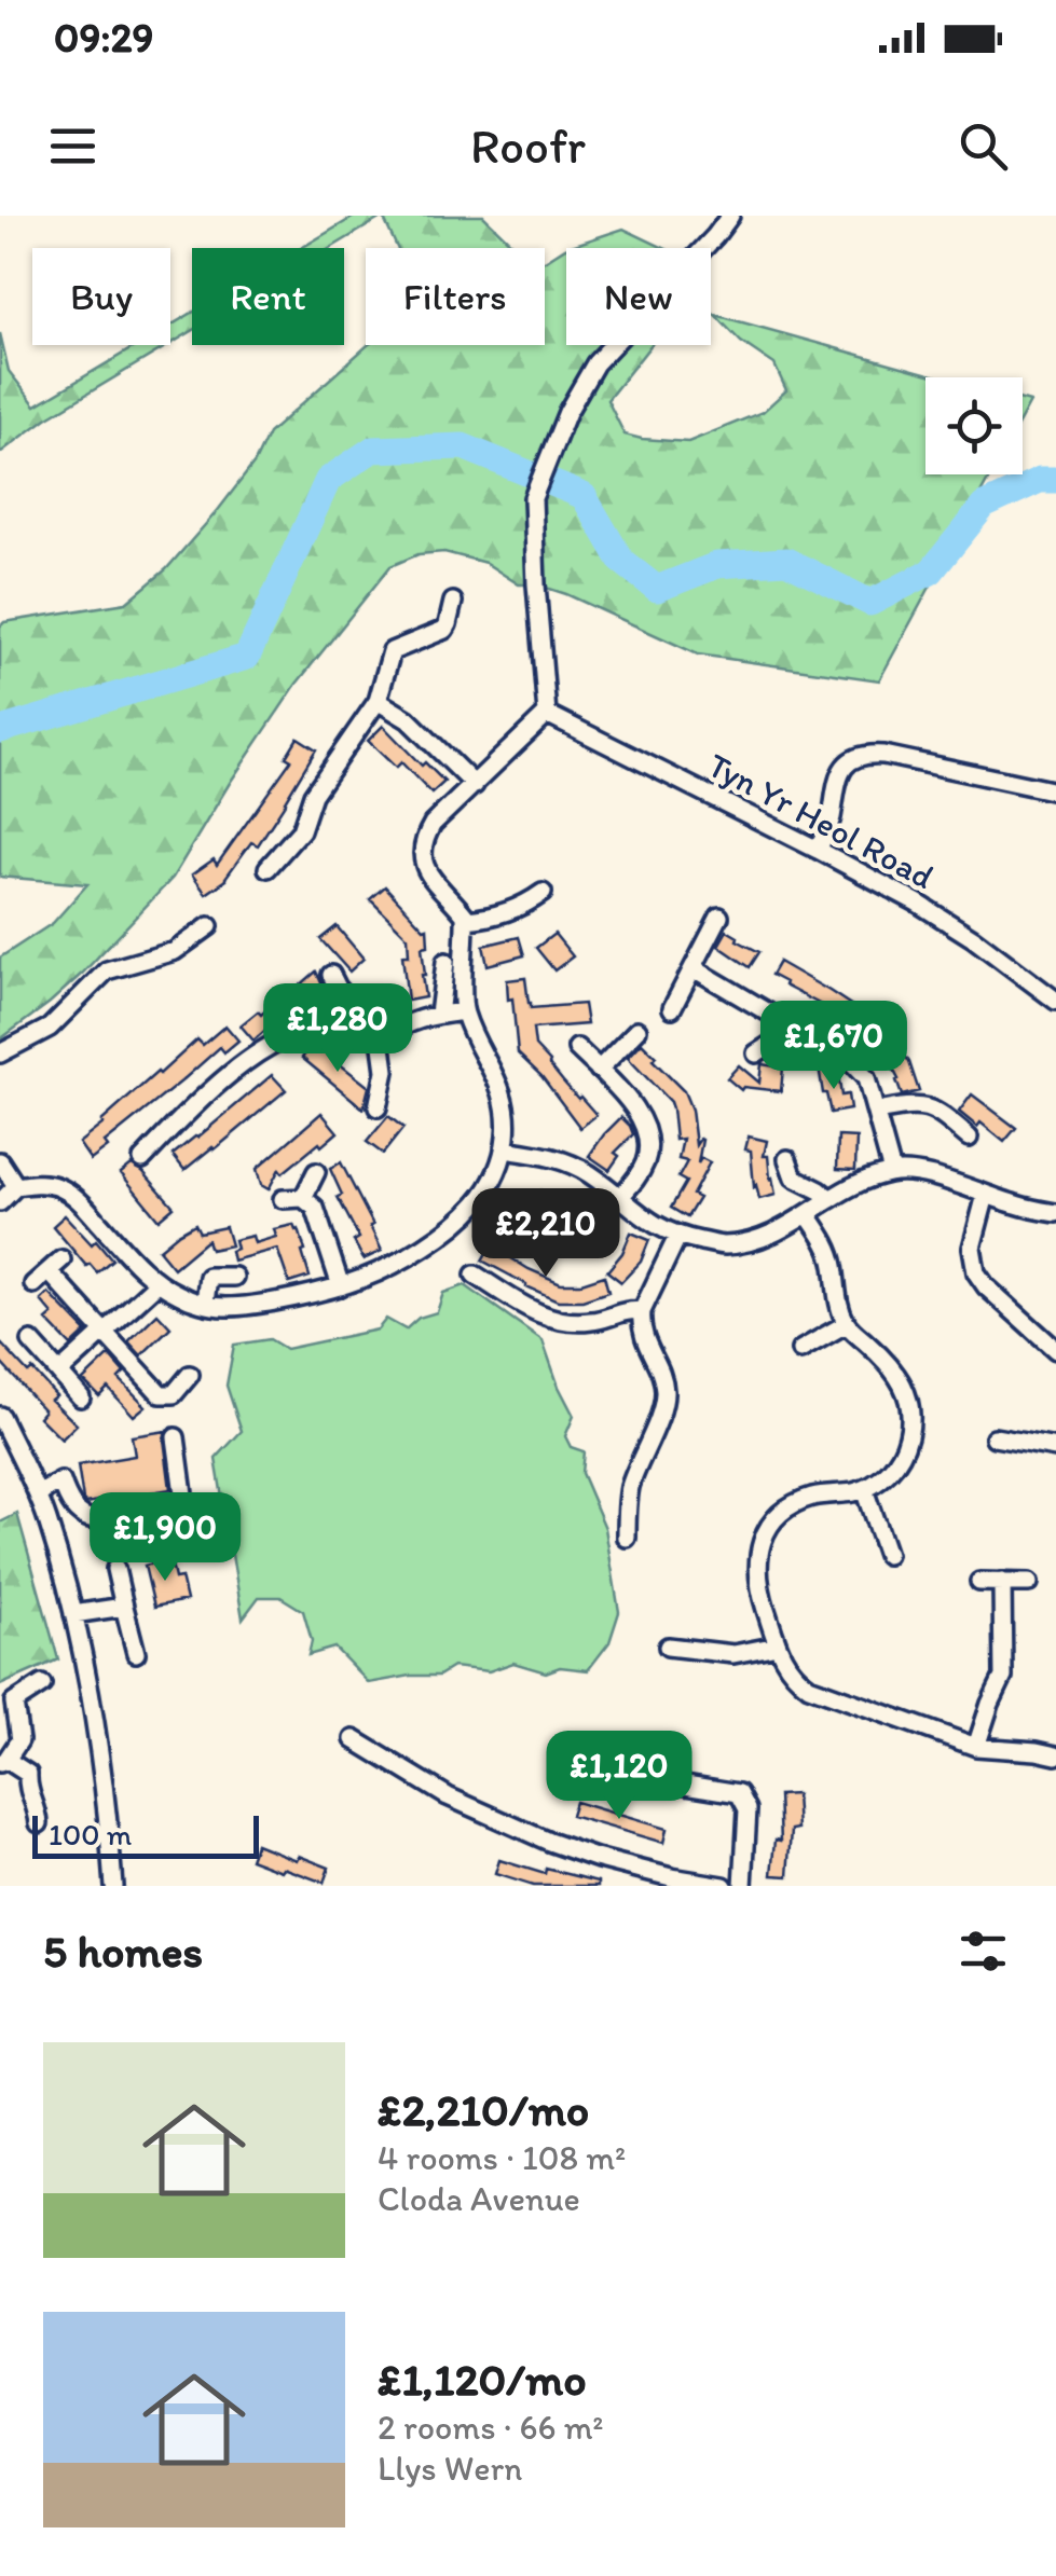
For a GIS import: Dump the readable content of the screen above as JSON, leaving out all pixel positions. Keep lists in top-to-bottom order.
{
  "streets": {
    "street": ["Tyn Yr Heol Road"]
  },
  "scale_bar": "100 m",
  "page": {
    "status": "09:29",
    "header": "Roofr",
    "chip": [
      "Buy",
      "Rent",
      "Filters",
      "New"
    ],
    "price": [
      "£1,280",
      "£1,670",
      "£2,210",
      "£1,900",
      "£1,120"
    ],
    "scale": "100 m",
    "heading": "5 homes",
    "list": [
      {
        "name": "£2,210/mo",
        "note": "4 rooms · 108 m² · Cloda Avenue"
      },
      {
        "name": "£1,120/mo",
        "note": "2 rooms · 66 m² · Llys Wern"
      }
    ]
  }
}
